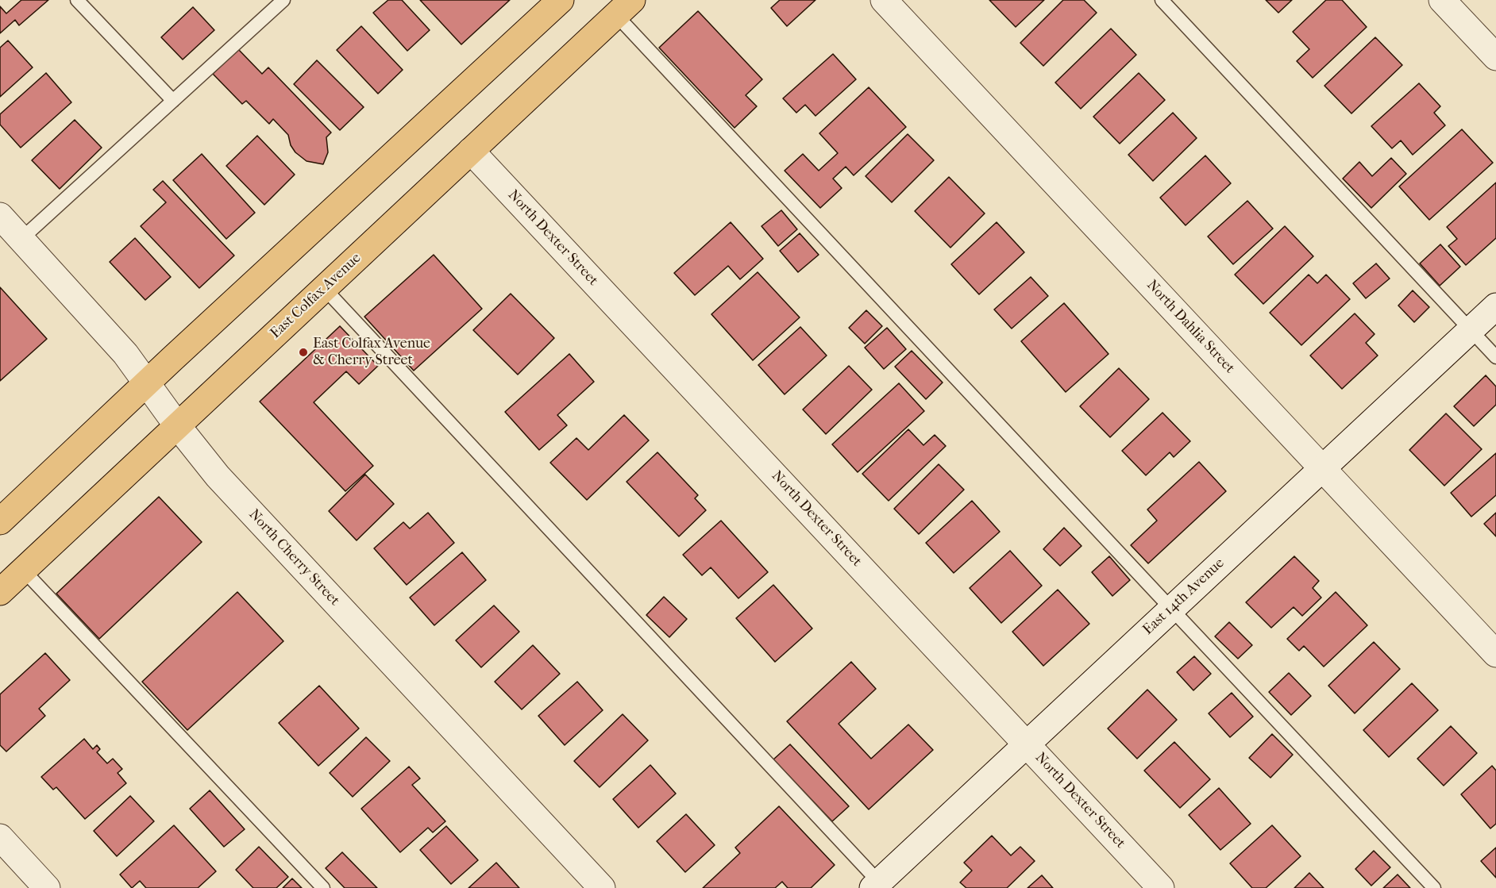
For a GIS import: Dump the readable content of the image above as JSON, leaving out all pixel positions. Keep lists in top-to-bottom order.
{
  "streets": {
    "main road": ["East Colfax Avenue"],
    "street": [
      "North Dexter Street",
      "North Dahlia Street",
      "North Cherry Street",
      "East 14th Avenue"
    ]
  },
  "crossings": [
    ["North Dexter Street", "East Colfax Avenue"],
    ["North Dexter Street", "East 14th Avenue"],
    ["East Colfax Avenue", "North Cherry Street"],
    ["North Dahlia Street", "East 14th Avenue"]
  ],
  "places": ["East Colfax Avenue & Cherry Street"]
}
